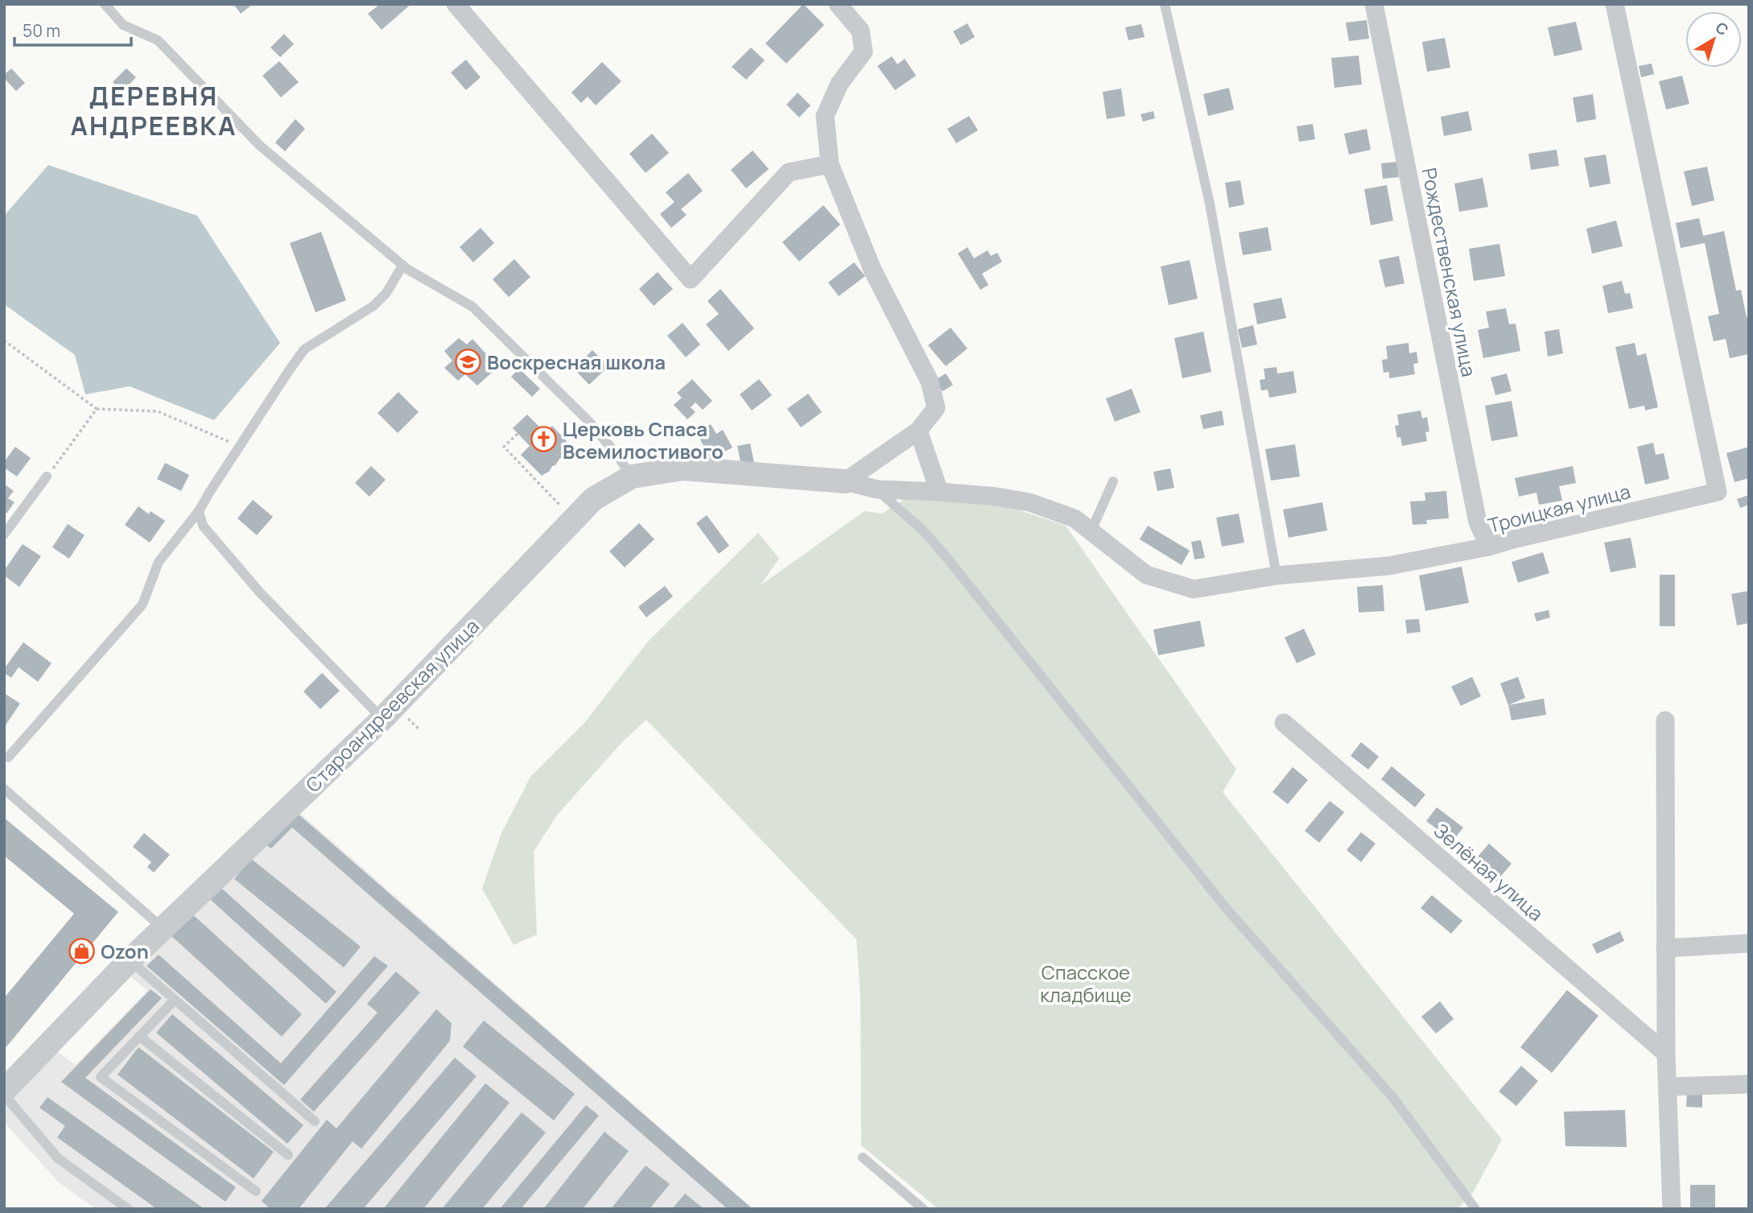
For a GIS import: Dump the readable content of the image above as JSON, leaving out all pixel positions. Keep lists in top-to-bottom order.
{
  "streets": {
    "street": [
      "Рождественская улица",
      "Троицкая улица",
      "Староандреевская улица",
      "Зелёная улица"
    ]
  },
  "crossings": [
    ["Рождественская улица", "Троицкая улица"],
    ["Троицкая улица", "Староандреевская улица"]
  ],
  "districts": ["ДЕРЕВНЯ АНДРЕЕВКА"],
  "parks": ["Спасское кладбище"],
  "places": {
    "school or university": ["Воскресная школа"],
    "church": ["Церковь Спаса Всемилостивого"],
    "shop": ["Ozon"]
  },
  "scale_bar": "50 m",
  "north": "top right"
}
